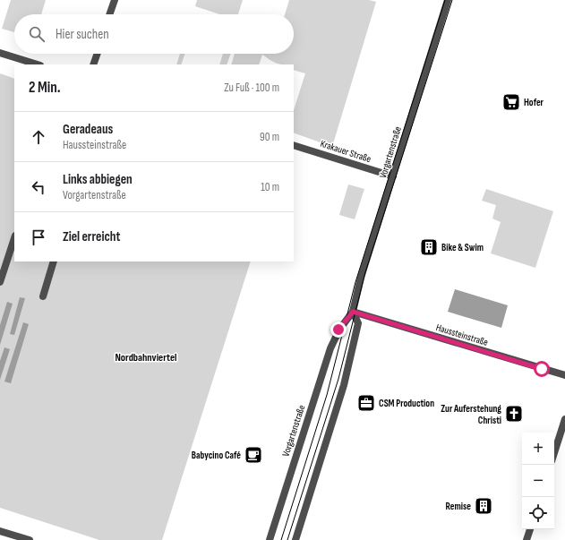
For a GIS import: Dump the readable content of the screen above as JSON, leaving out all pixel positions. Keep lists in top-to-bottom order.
{
  "streets": {
    "street": ["Krakauer Straße", "Vorgartenstraße", "Haussteinstraße"]
  },
  "crossings": [
    ["Krakauer Straße", "Vorgartenstraße"],
    ["Vorgartenstraße", "Haussteinstraße"]
  ],
  "districts": ["Nordbahnviertel"],
  "places": {
    "supermarket": ["Hofer"],
    "building": ["Bike & Swim", "Remise"],
    "office": ["CSM Production"],
    "church": ["Zur Auferstehung Christi"],
    "cafe": ["Babycino Café"]
  },
  "page": {
    "search": "Hier suchen",
    "heading": ["2 Min.", "Zu Fuß · 100 m"],
    "list": [
      ["Geradeaus", "Haussteinstraße", "90 m"],
      ["Links abbiegen", "Vorgartenstraße", "10 m"],
      "Ziel erreicht"
    ],
    "map_buttons": ["+", "−"]
  }
}
